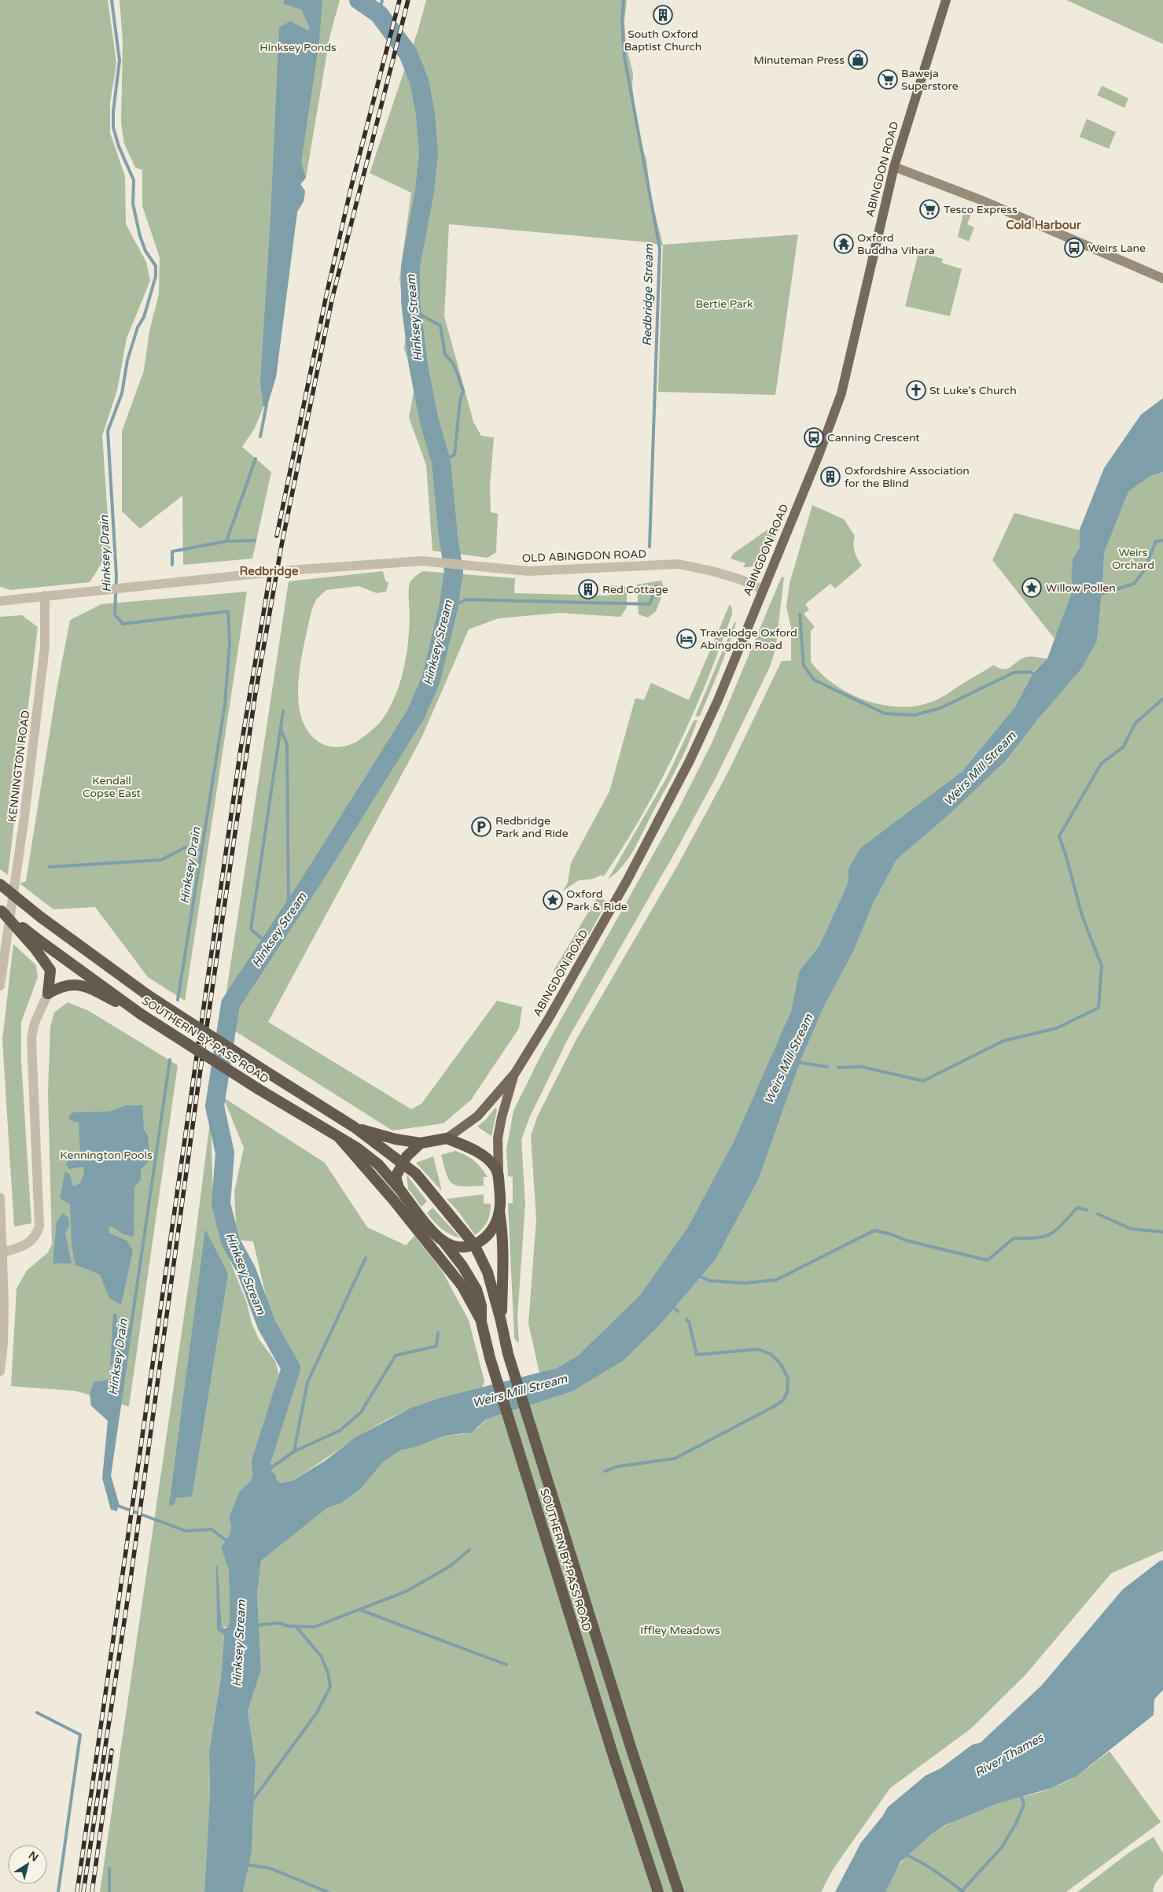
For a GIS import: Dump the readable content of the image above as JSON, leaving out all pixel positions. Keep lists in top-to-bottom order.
{
  "streets": {
    "highway": ["SOUTHERN BY-PASS ROAD"],
    "main road": ["ABINGDON ROAD"],
    "street": ["OLD ABINGDON ROAD", "KENNINGTON ROAD"]
  },
  "crossings": [
    ["ABINGDON ROAD", "OLD ABINGDON ROAD"],
    ["ABINGDON ROAD", "SOUTHERN BY-PASS ROAD"],
    ["OLD ABINGDON ROAD", "KENNINGTON ROAD"]
  ],
  "districts": ["Cold Harbour", "Redbridge"],
  "water": [
    "Redbridge Stream",
    "Hinksey Stream",
    "Hinksey Drain",
    "Weirs Mill Stream",
    "River Thames"
  ],
  "parks": [
    "Hinksey Ponds",
    "Bertie Park",
    "Weirs Orchard",
    "Kendall Copse East",
    "Kennington Pools",
    "Iffley Meadows"
  ],
  "places": {
    "building": ["South Oxford Baptist Church", "Oxfordshire Association for the Blind", "Red Cottage"],
    "shop": ["Minuteman Press"],
    "supermarket": ["Baweja Superstore", "Tesco Express"],
    "temple": ["Oxford Buddha Vihara"],
    "bus stop": ["Weirs Lane", "Canning Crescent"],
    "church": ["St Luke's Church"],
    "place": ["Willow Pollen", "Oxford Park & Ride"],
    "hotel": ["Travelodge Oxford Abingdon Road"],
    "parking": ["Redbridge Park and Ride"]
  },
  "north": "top right"
}
